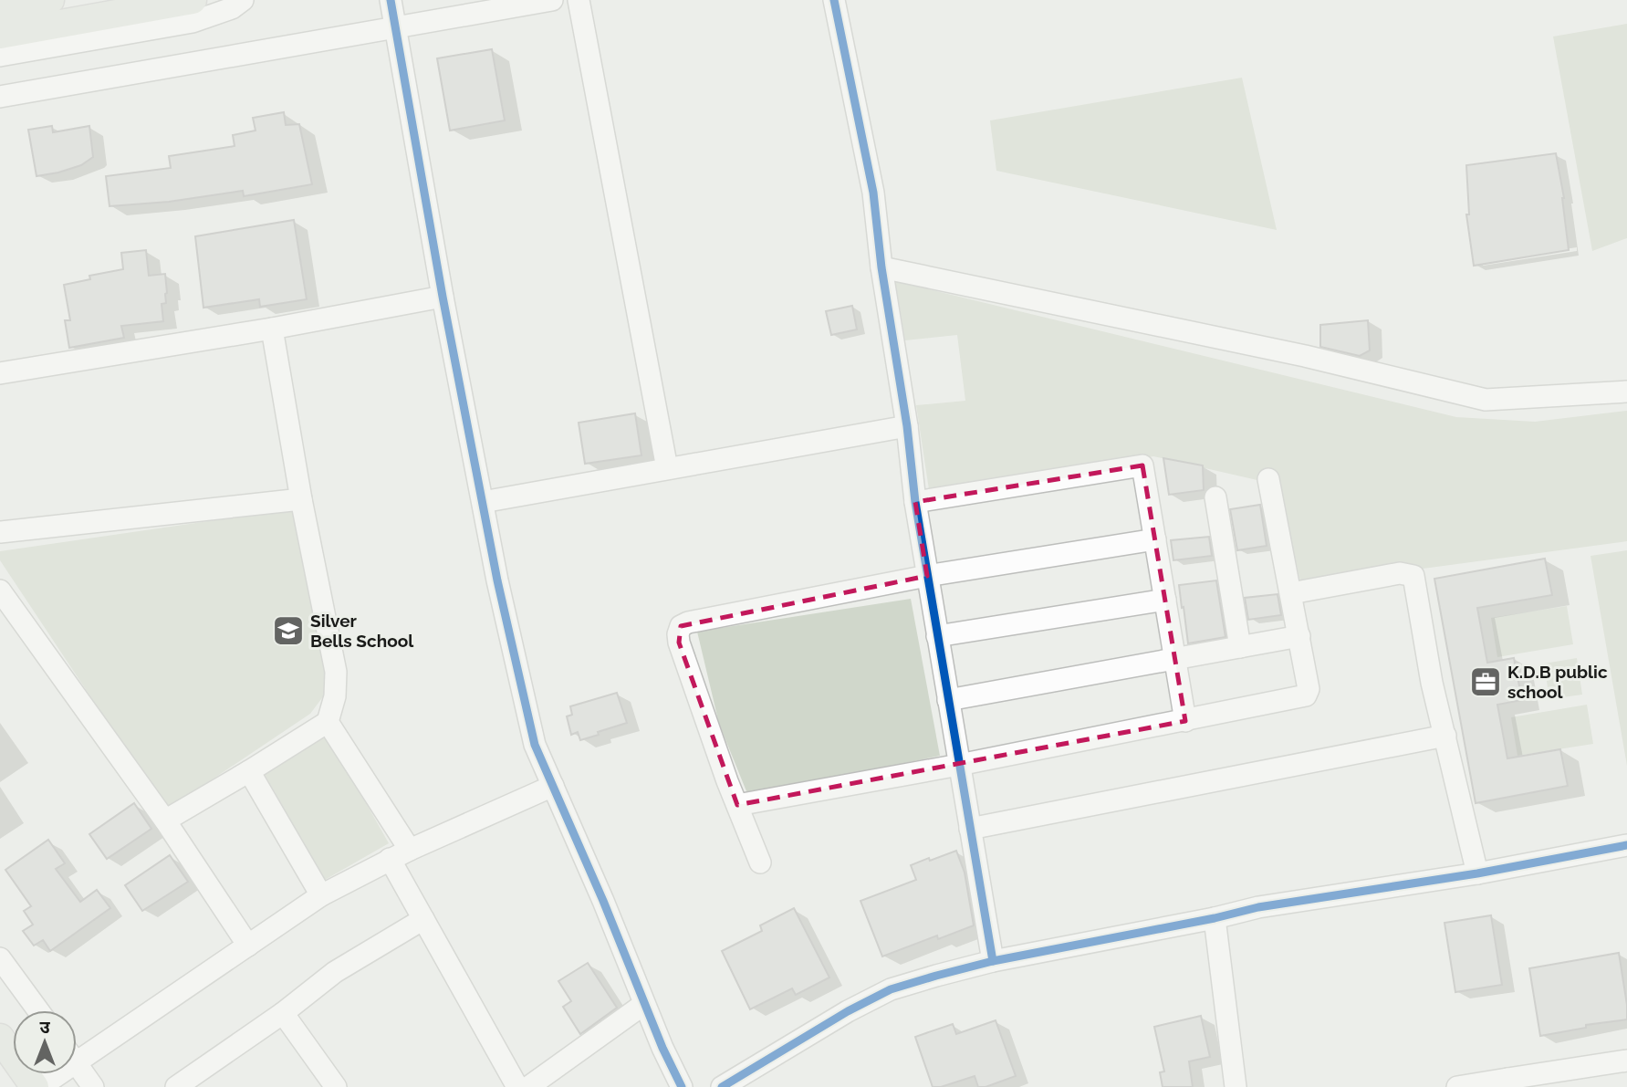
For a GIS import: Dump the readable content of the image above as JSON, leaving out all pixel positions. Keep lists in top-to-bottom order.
{
  "places": {
    "school or university": ["Silver Bells School"],
    "office": ["K.D.B public school"]
  },
  "north": "top"
}
